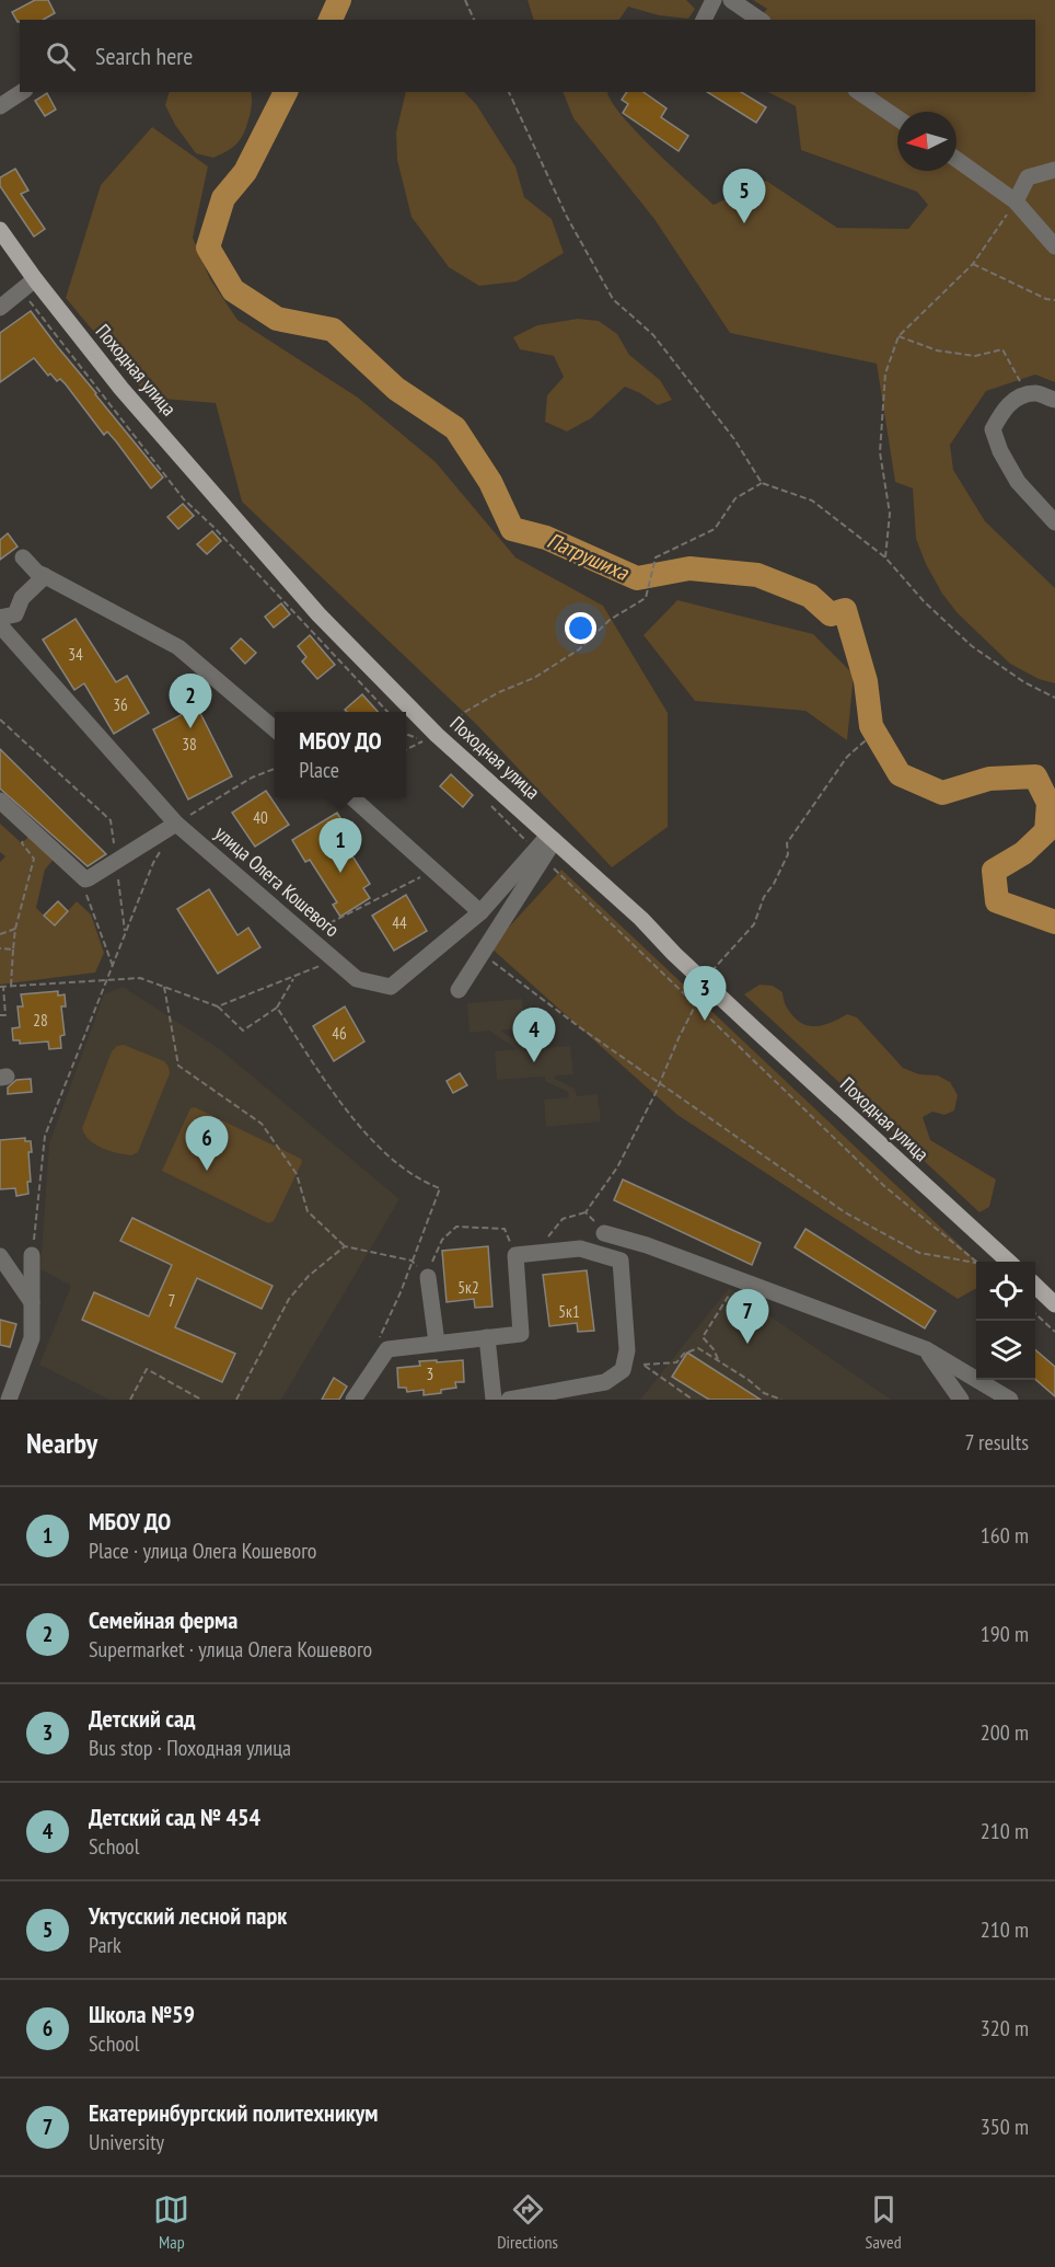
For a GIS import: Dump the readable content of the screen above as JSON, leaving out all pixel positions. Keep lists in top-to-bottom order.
{
  "streets": {
    "main road": ["Походная улица"],
    "street": ["улица Олега Кошевого"]
  },
  "crossings": [
    ["Походная улица", "улица Олега Кошевого"]
  ],
  "water": ["Патрушиха"],
  "house_numbers": [
    "34",
    "36",
    "38",
    "40",
    "44",
    "28",
    "46",
    "5к2",
    "7",
    "5к1",
    "3"
  ],
  "north": "left",
  "page": {
    "search": "Search here",
    "pins": [
      "5",
      "2",
      "1",
      "3",
      "4",
      "6",
      "7"
    ],
    "popup": ["МБОУ ДО", "Place"],
    "heading": ["Nearby", "7 results"],
    "list": [
      {
        "mark": "1",
        "name": "МБОУ ДО",
        "note": "Place · улица Олега Кошевого",
        "value": "160 m"
      },
      {
        "mark": "2",
        "name": "Семейная ферма",
        "note": "Supermarket · улица Олега Кошевого",
        "value": "190 m"
      },
      {
        "mark": "3",
        "name": "Детский сад",
        "note": "Bus stop · Походная улица",
        "value": "200 m"
      },
      {
        "mark": "4",
        "name": "Детский сад № 454",
        "note": "School",
        "value": "210 m"
      },
      {
        "mark": "5",
        "name": "Уктусский лесной парк",
        "note": "Park",
        "value": "210 m"
      },
      {
        "mark": "6",
        "name": "Школа №59",
        "note": "School",
        "value": "320 m"
      },
      {
        "mark": "7",
        "name": "Екатеринбургский политехникум",
        "note": "University",
        "value": "350 m"
      }
    ],
    "nav": ["Map", "Directions", "Saved"]
  }
}
